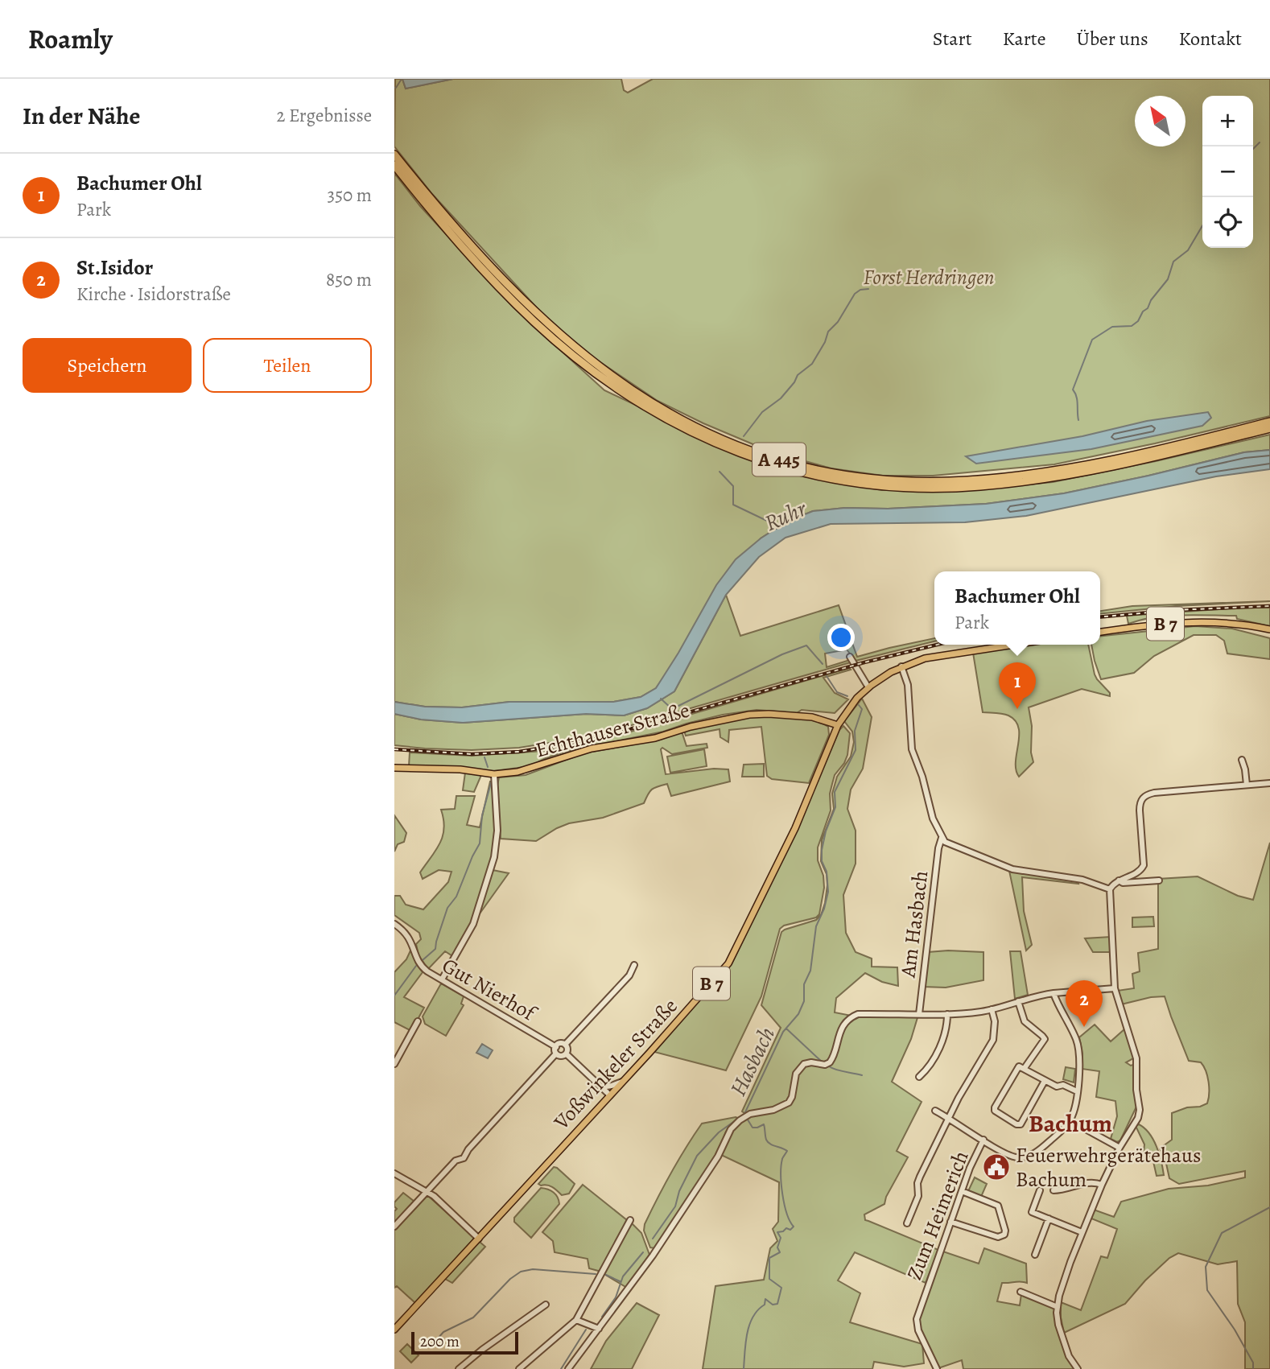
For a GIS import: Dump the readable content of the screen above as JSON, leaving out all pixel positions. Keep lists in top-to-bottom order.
{
  "streets": {
    "highway": ["A 445"],
    "main road": ["B 7", "Echthauser Straße", "Voßwinkeler Straße"],
    "street": ["Am Hasbach", "Gut Nierhof", "Zum Heimerich"]
  },
  "crossings": [
    ["B 7", "Echthauser Straße"],
    ["B 7", "Voßwinkeler Straße"],
    ["Echthauser Straße", "Voßwinkeler Straße"]
  ],
  "districts": ["Bachum"],
  "water": ["Ruhr", "Hasbach"],
  "parks": ["Forst Herdringen"],
  "places": {
    "public building": ["Feuerwehrgerätehaus Bachum"]
  },
  "scale_bar": "200 m",
  "north": "top left",
  "page": {
    "header": "Roamly",
    "nav": [
      "Start",
      "Karte",
      "Über uns",
      "Kontakt"
    ],
    "heading": ["In der Nähe", "2 Ergebnisse"],
    "map_buttons": ["+", "−"],
    "list": [
      {
        "mark": "1",
        "name": "Bachumer Ohl",
        "note": "Park",
        "value": "350 m"
      },
      {
        "mark": "2",
        "name": "St.Isidor",
        "note": "Kirche · Isidorstraße",
        "value": "850 m"
      }
    ],
    "buttons": ["Speichern", "Teilen"],
    "popup": ["Bachumer Ohl", "Park"],
    "pins": ["1", "2"],
    "scale": "200 m"
  }
}
